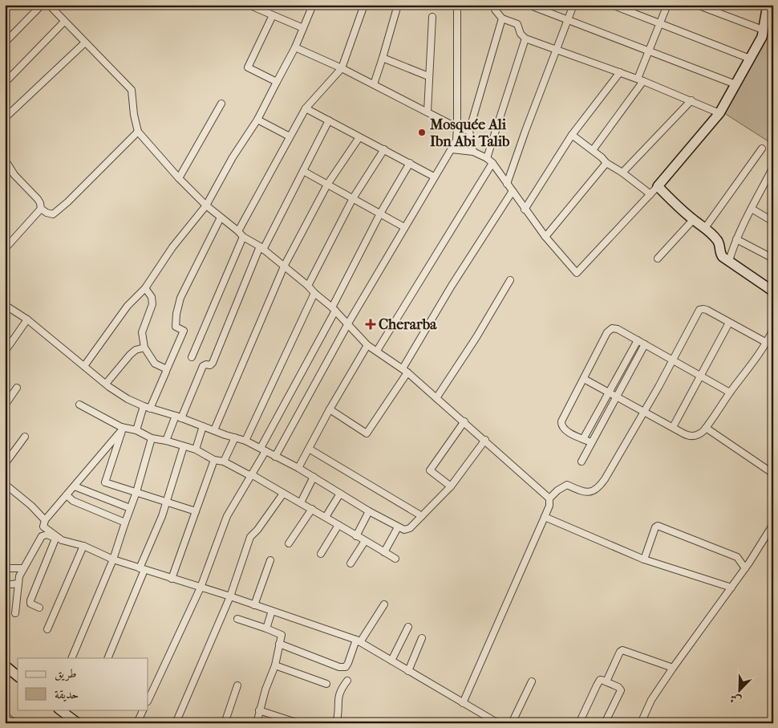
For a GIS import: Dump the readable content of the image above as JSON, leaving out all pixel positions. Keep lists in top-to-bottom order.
{
  "places": {
    "other": ["Mosquée Ali Ibn Abi Talib"],
    "health": ["Cherarba"]
  },
  "legend": ["طريق", "حديقة"],
  "north": "bottom left"
}
